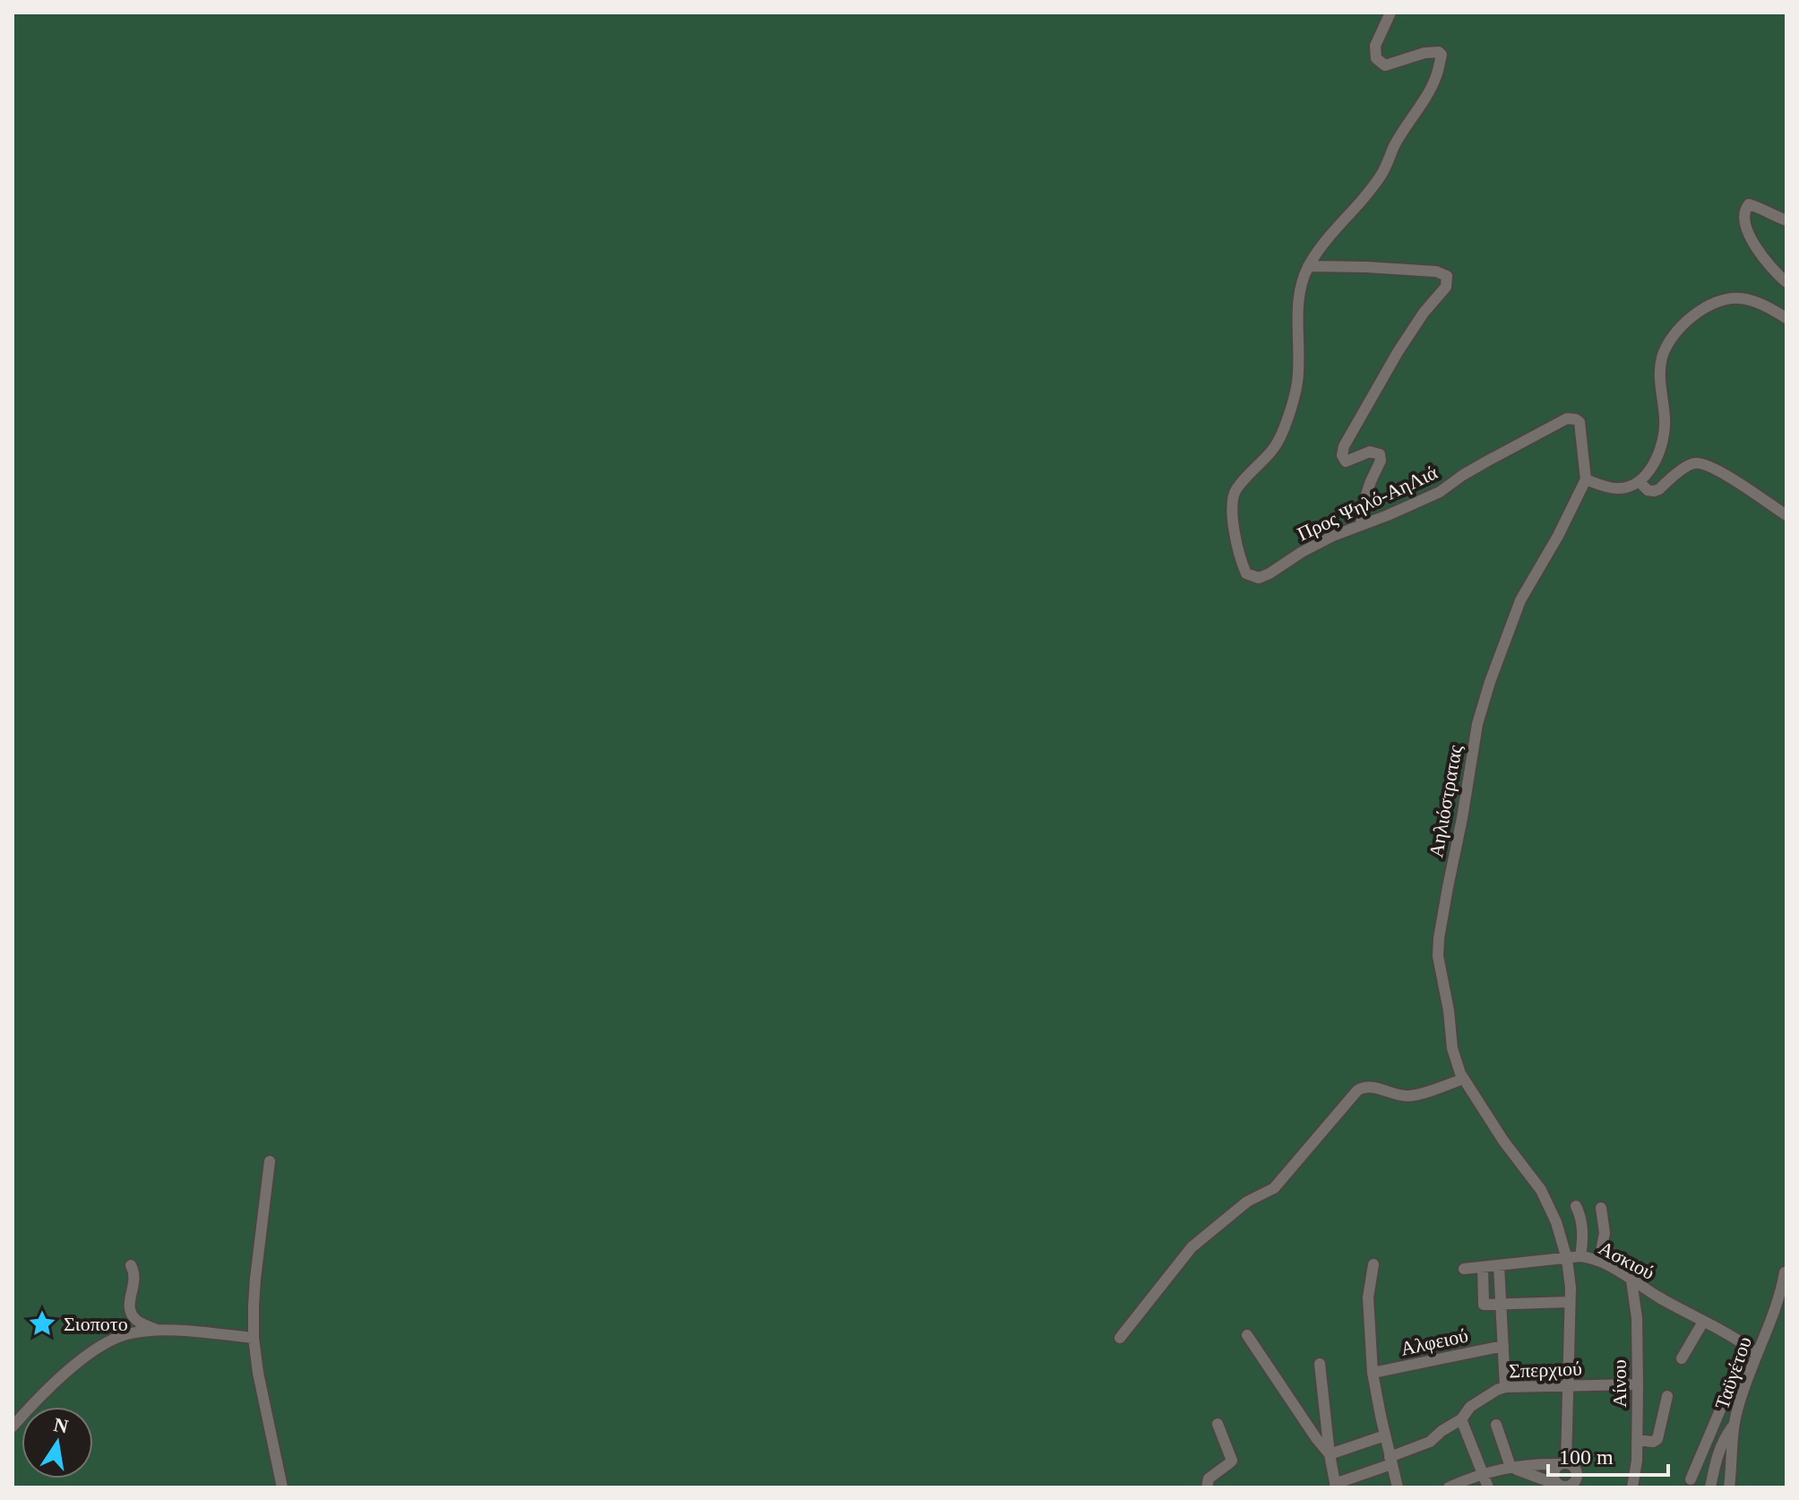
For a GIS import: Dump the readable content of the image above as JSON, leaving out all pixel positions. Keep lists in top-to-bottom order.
{
  "streets": {
    "street": [
      "Προς Ψηλό-ΑηΛιά",
      "Αηλιόστρατας",
      "Ασκιού",
      "Αλφειού",
      "Σπερχιού",
      "Ταϋγέτου",
      "Αίνου"
    ]
  },
  "crossings": [
    ["Προς Ψηλό-ΑηΛιά", "Αηλιόστρατας"],
    ["Αηλιόστρατας", "Ασκιού"],
    ["Αηλιόστρατας", "Σπερχιού"],
    ["Ασκιού", "Ταϋγέτου"],
    ["Ασκιού", "Αίνου"],
    ["Σπερχιού", "Αίνου"]
  ],
  "places": {
    "place": ["Σιοποτο"]
  },
  "scale_bar": "100 m",
  "north": "top"
}
